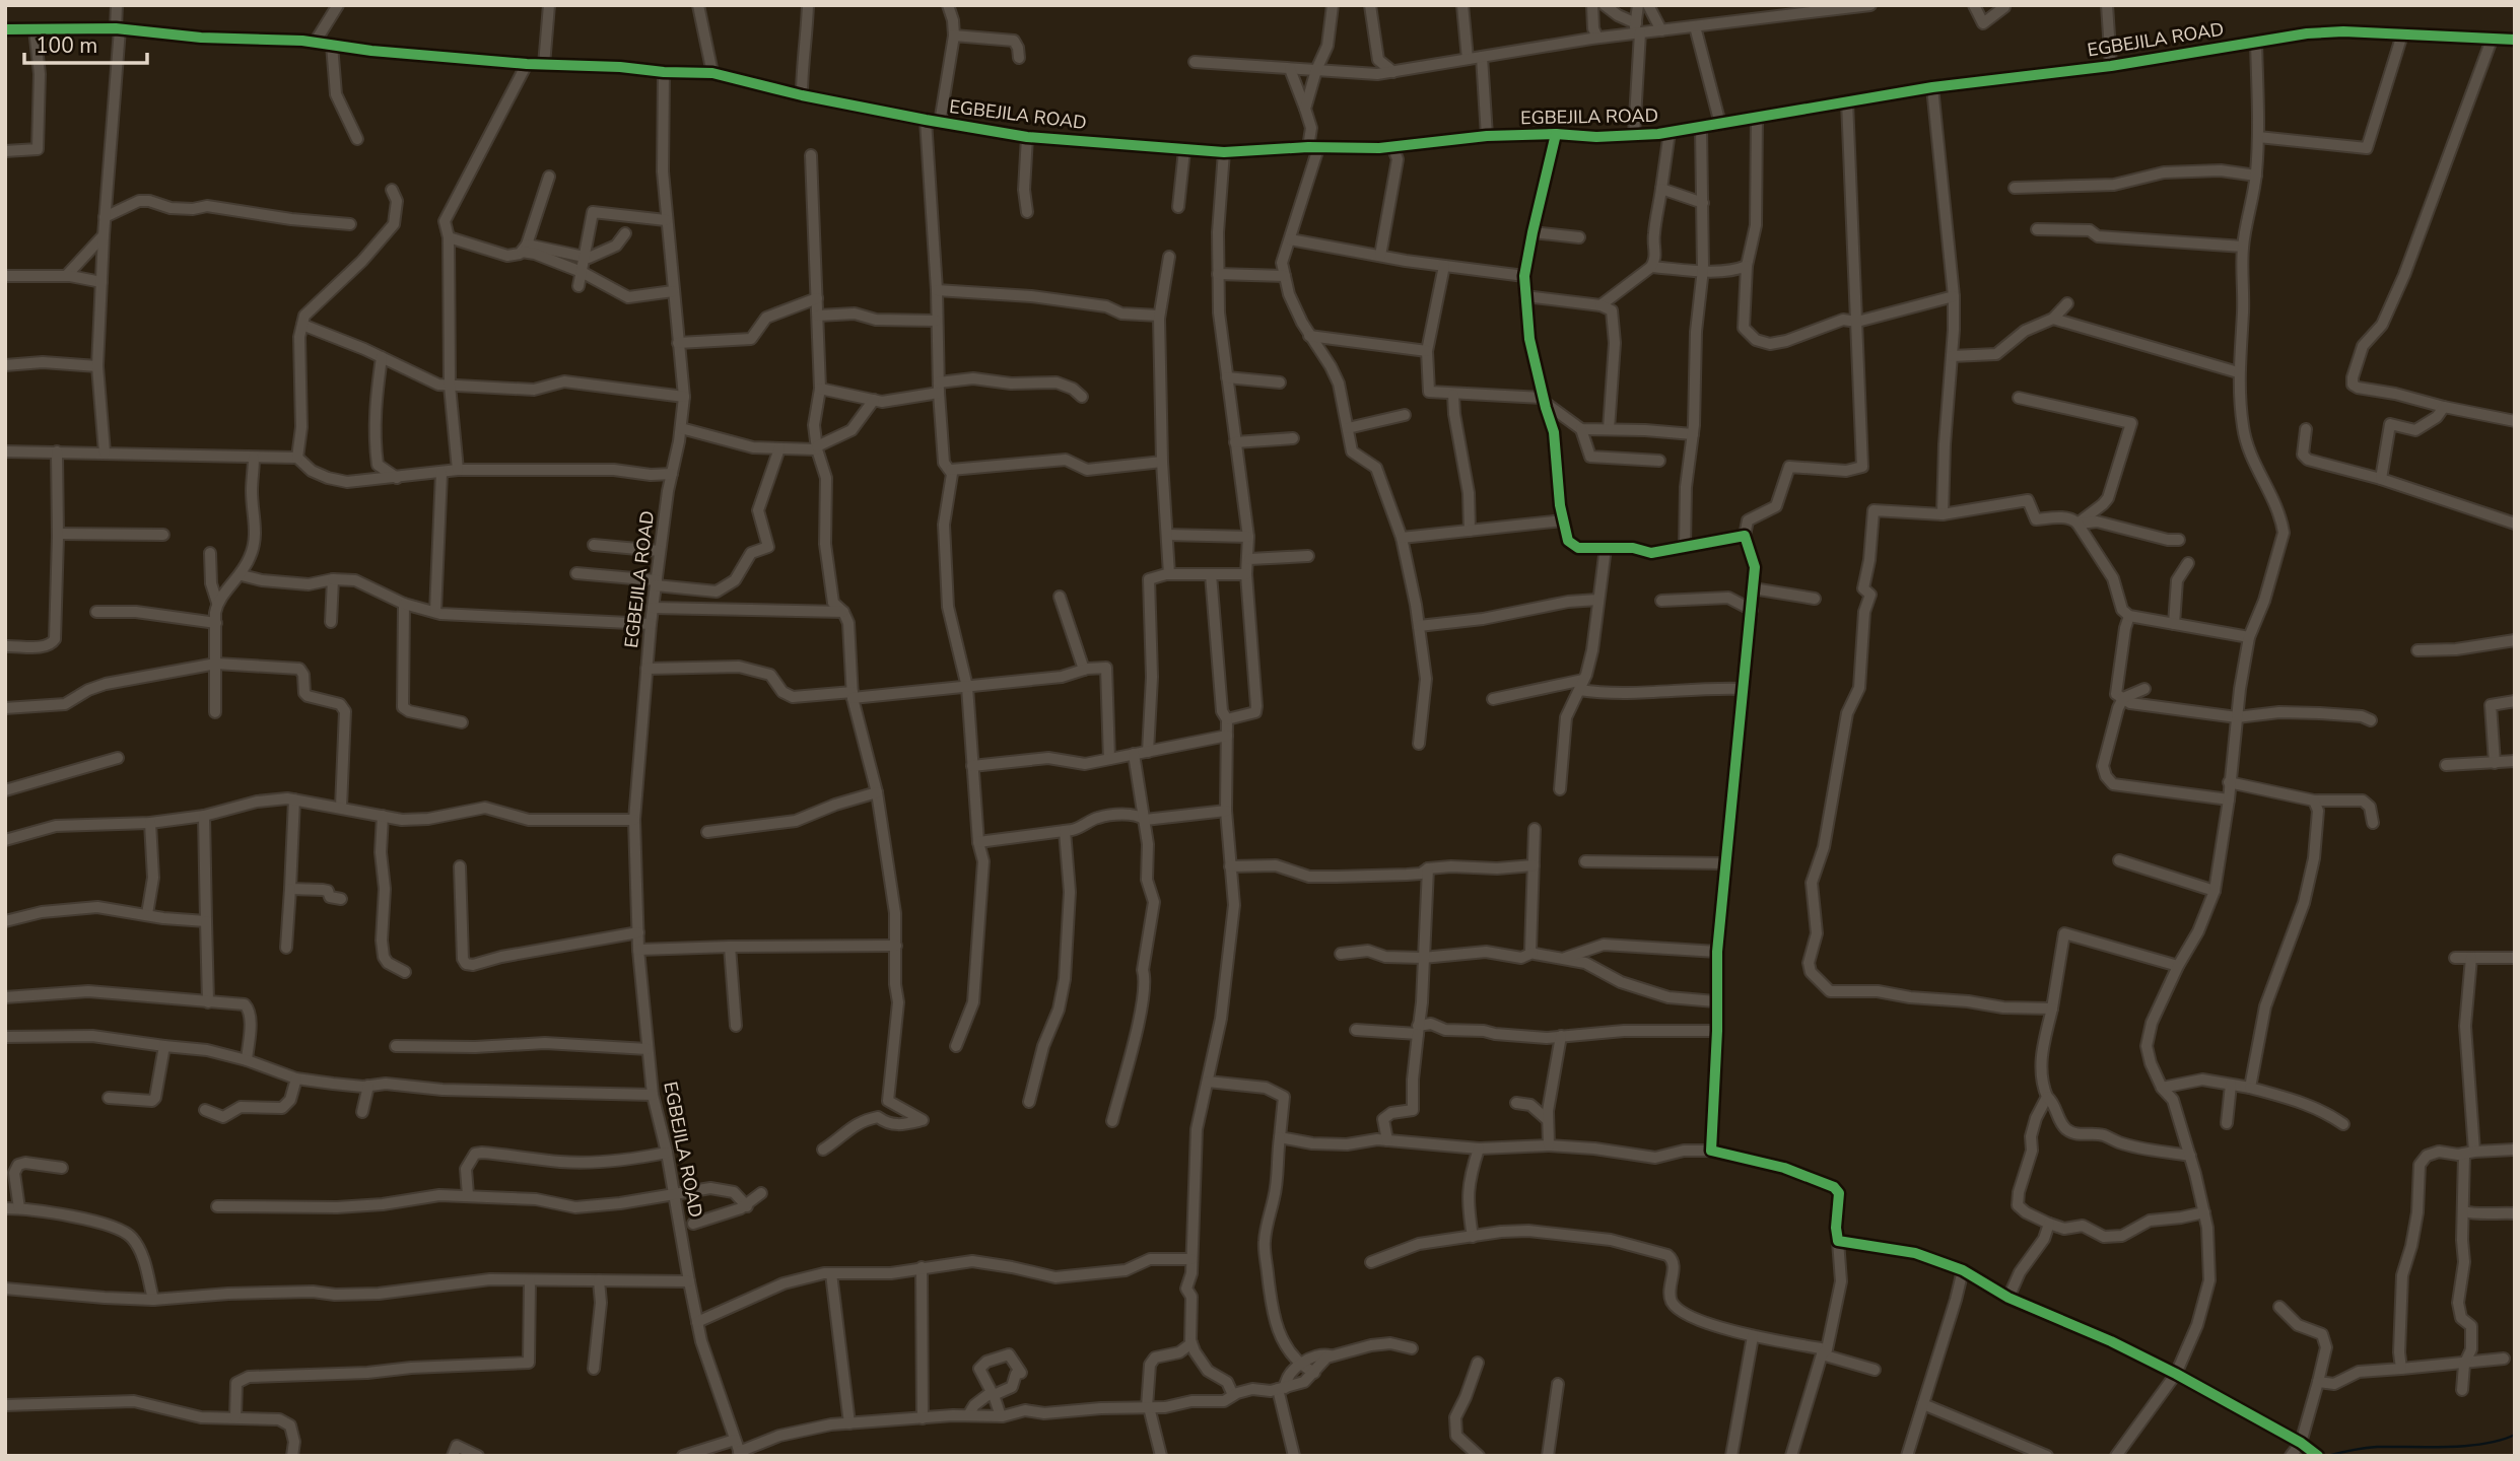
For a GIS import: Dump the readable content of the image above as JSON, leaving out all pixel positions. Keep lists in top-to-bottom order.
{
  "streets": {
    "street": ["EGBEJILA ROAD"]
  },
  "scale_bar": "100 m"
}
